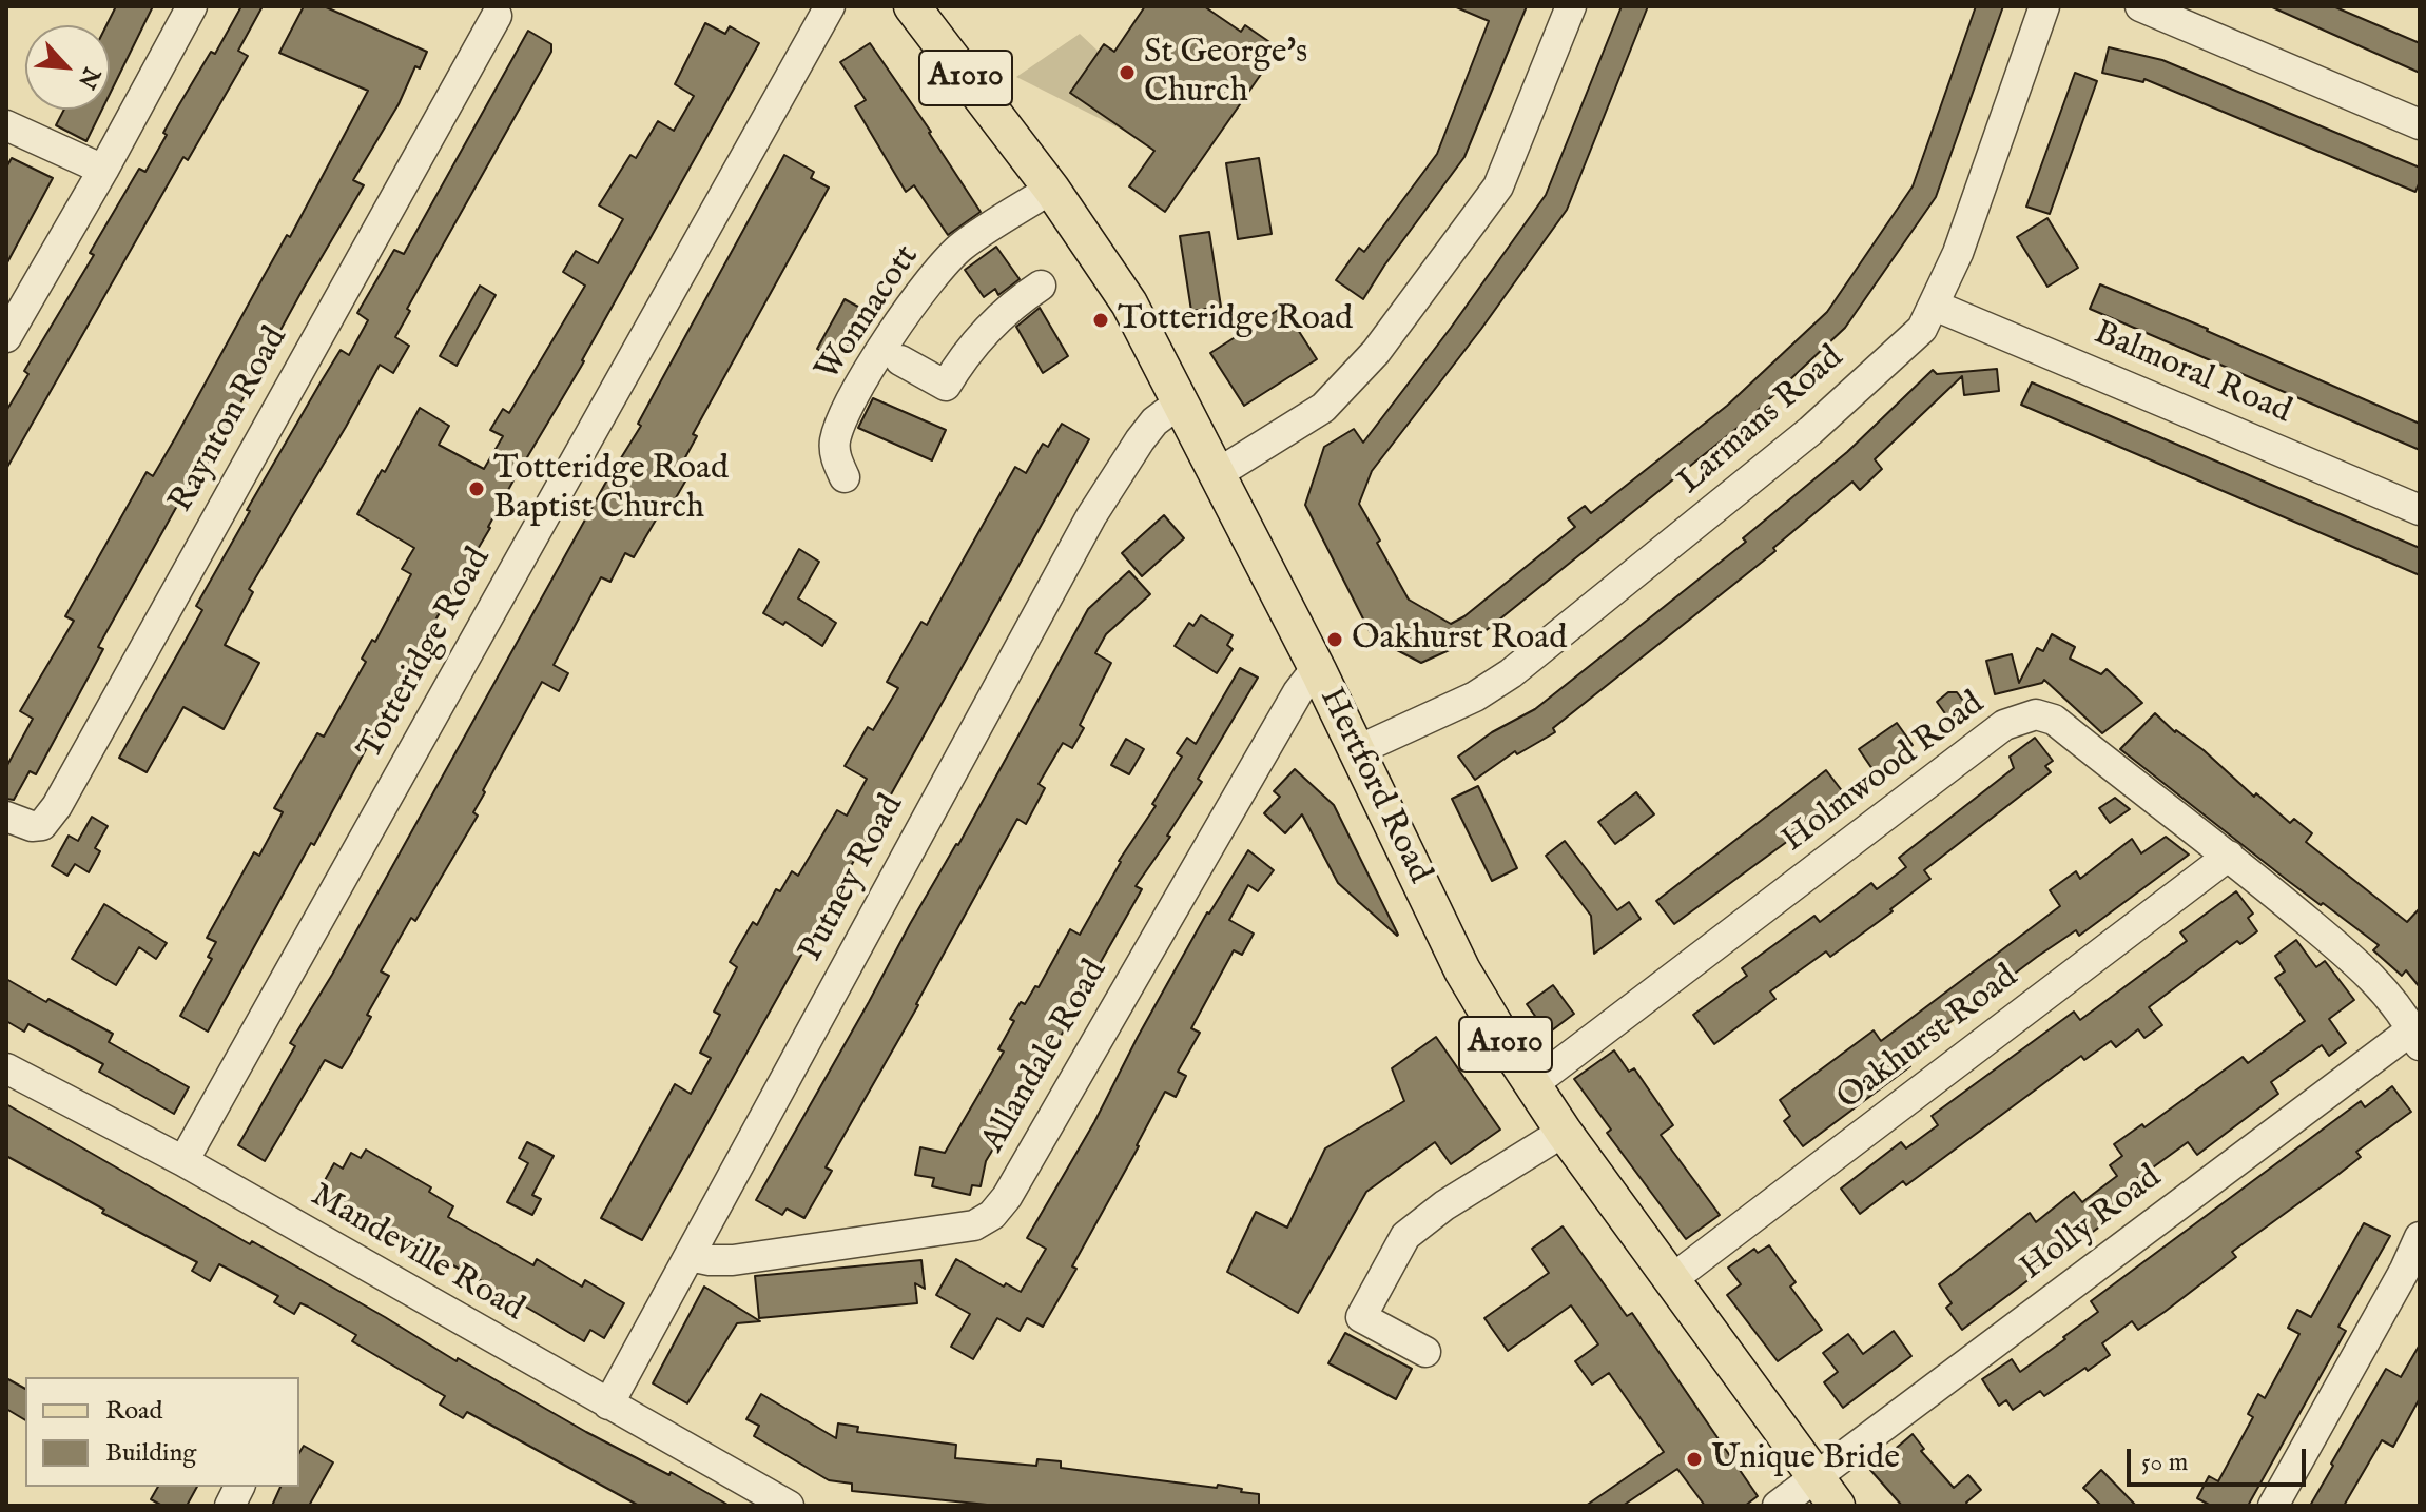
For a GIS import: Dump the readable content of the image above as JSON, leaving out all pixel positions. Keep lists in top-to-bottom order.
{
  "streets": {
    "main road": ["A1010", "Hertford Road"],
    "street": [
      "Wonnacott",
      "Balmoral Road",
      "Raynton Road",
      "Larmans Road",
      "Totteridge Road",
      "Holmwood Road",
      "Putney Road",
      "Oakhurst Road",
      "Allandale Road",
      "Holly Road",
      "Mandeville Road"
    ]
  },
  "crossings": [
    ["Wonnacott", "Hertford Road"],
    ["Balmoral Road", "Larmans Road"],
    ["Larmans Road", "Hertford Road"],
    ["Totteridge Road", "Mandeville Road"],
    ["Holmwood Road", "Hertford Road"],
    ["Holmwood Road", "Oakhurst Road"],
    ["Holmwood Road", "Holly Road"],
    ["Hertford Road", "Putney Road"],
    ["Hertford Road", "Oakhurst Road"],
    ["Hertford Road", "Allandale Road"],
    ["Hertford Road", "Holly Road"],
    ["Putney Road", "Allandale Road"],
    ["Putney Road", "Mandeville Road"]
  ],
  "places": [
    "St George's Church",
    "Totteridge Road",
    "Totteridge Road Baptist Church",
    "Oakhurst Road",
    "Unique Bride"
  ],
  "legend": ["Road", "Building"],
  "scale_bar": "50 m",
  "north": "bottom right"
}
